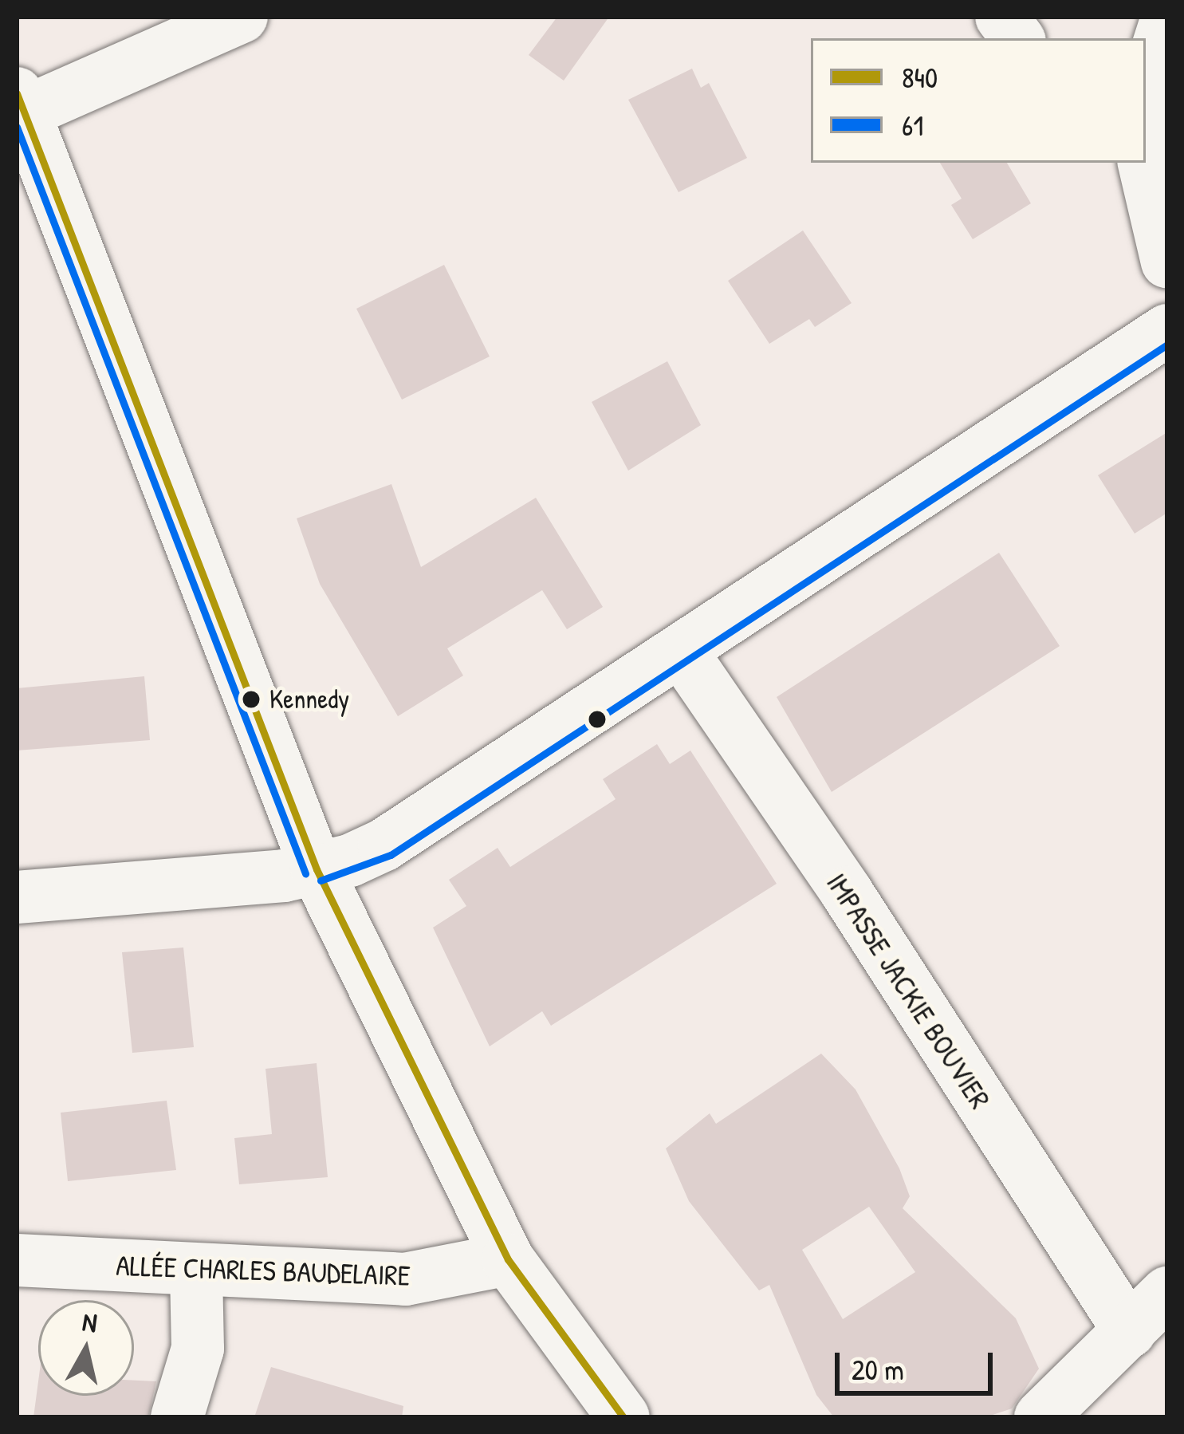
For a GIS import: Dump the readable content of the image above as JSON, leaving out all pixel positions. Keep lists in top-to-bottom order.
{
  "streets": {
    "street": ["IMPASSE JACKIE BOUVIER", "ALLÉE CHARLES BAUDELAIRE"]
  },
  "places": ["Kennedy"],
  "lines": ["transit line 840", "transit line 61"],
  "legend": ["840", "61"],
  "scale_bar": "20 m",
  "north": "top"
}
